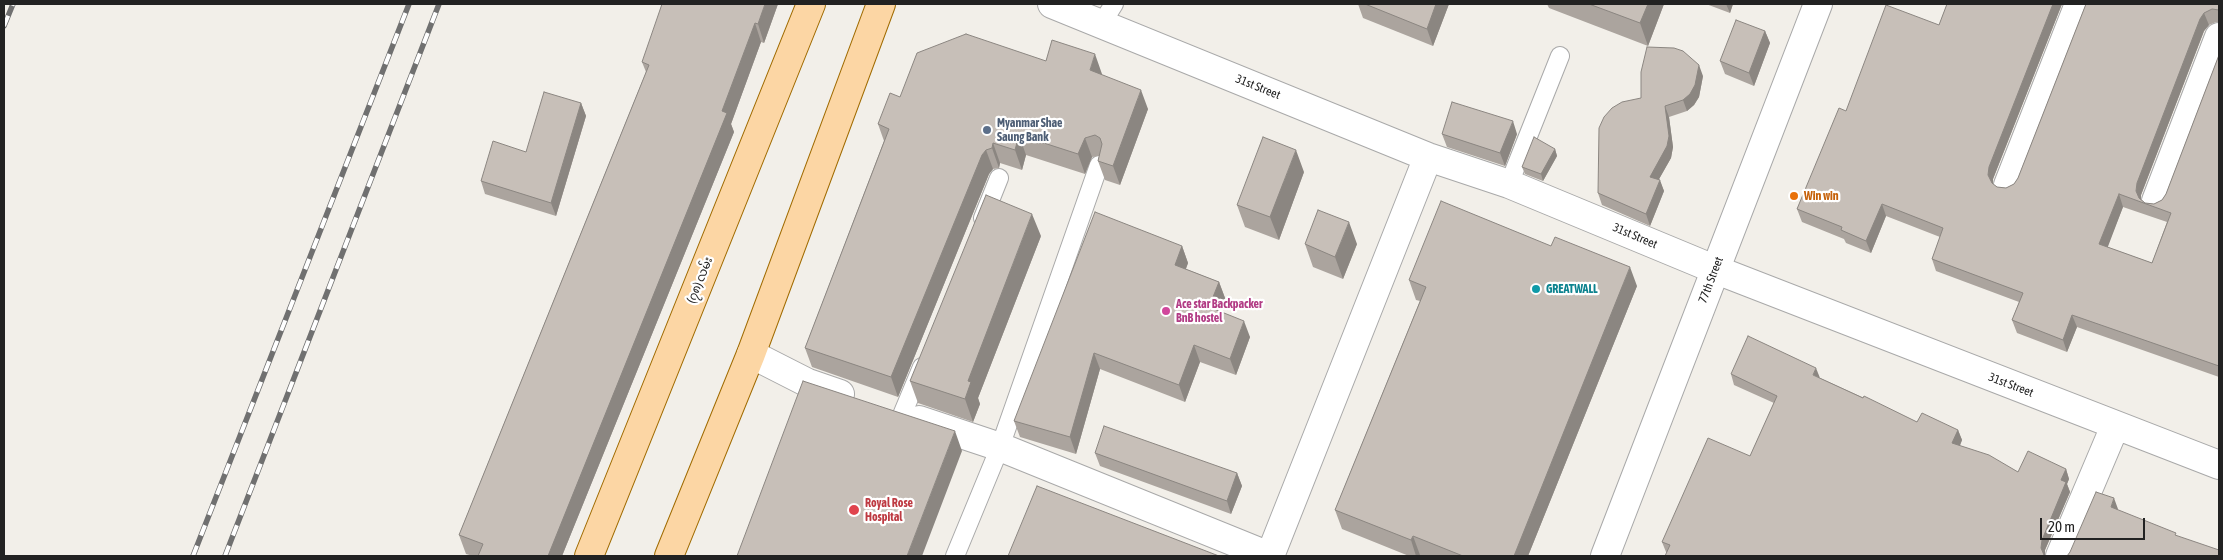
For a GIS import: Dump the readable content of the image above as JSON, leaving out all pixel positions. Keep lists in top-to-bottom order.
{
  "streets": {
    "main road": ["(၇၈) လမ်း"],
    "street": ["31st Street", "77th Street"]
  },
  "crossings": [
    ["31st Street", "77th Street"]
  ],
  "places": [
    "Myanmar Shae Saung Bank",
    "Win win",
    "GREATWALL",
    "Ace star Backpacker BnB hostel",
    "Royal Rose Hospital"
  ],
  "scale_bar": "20 m"
}
